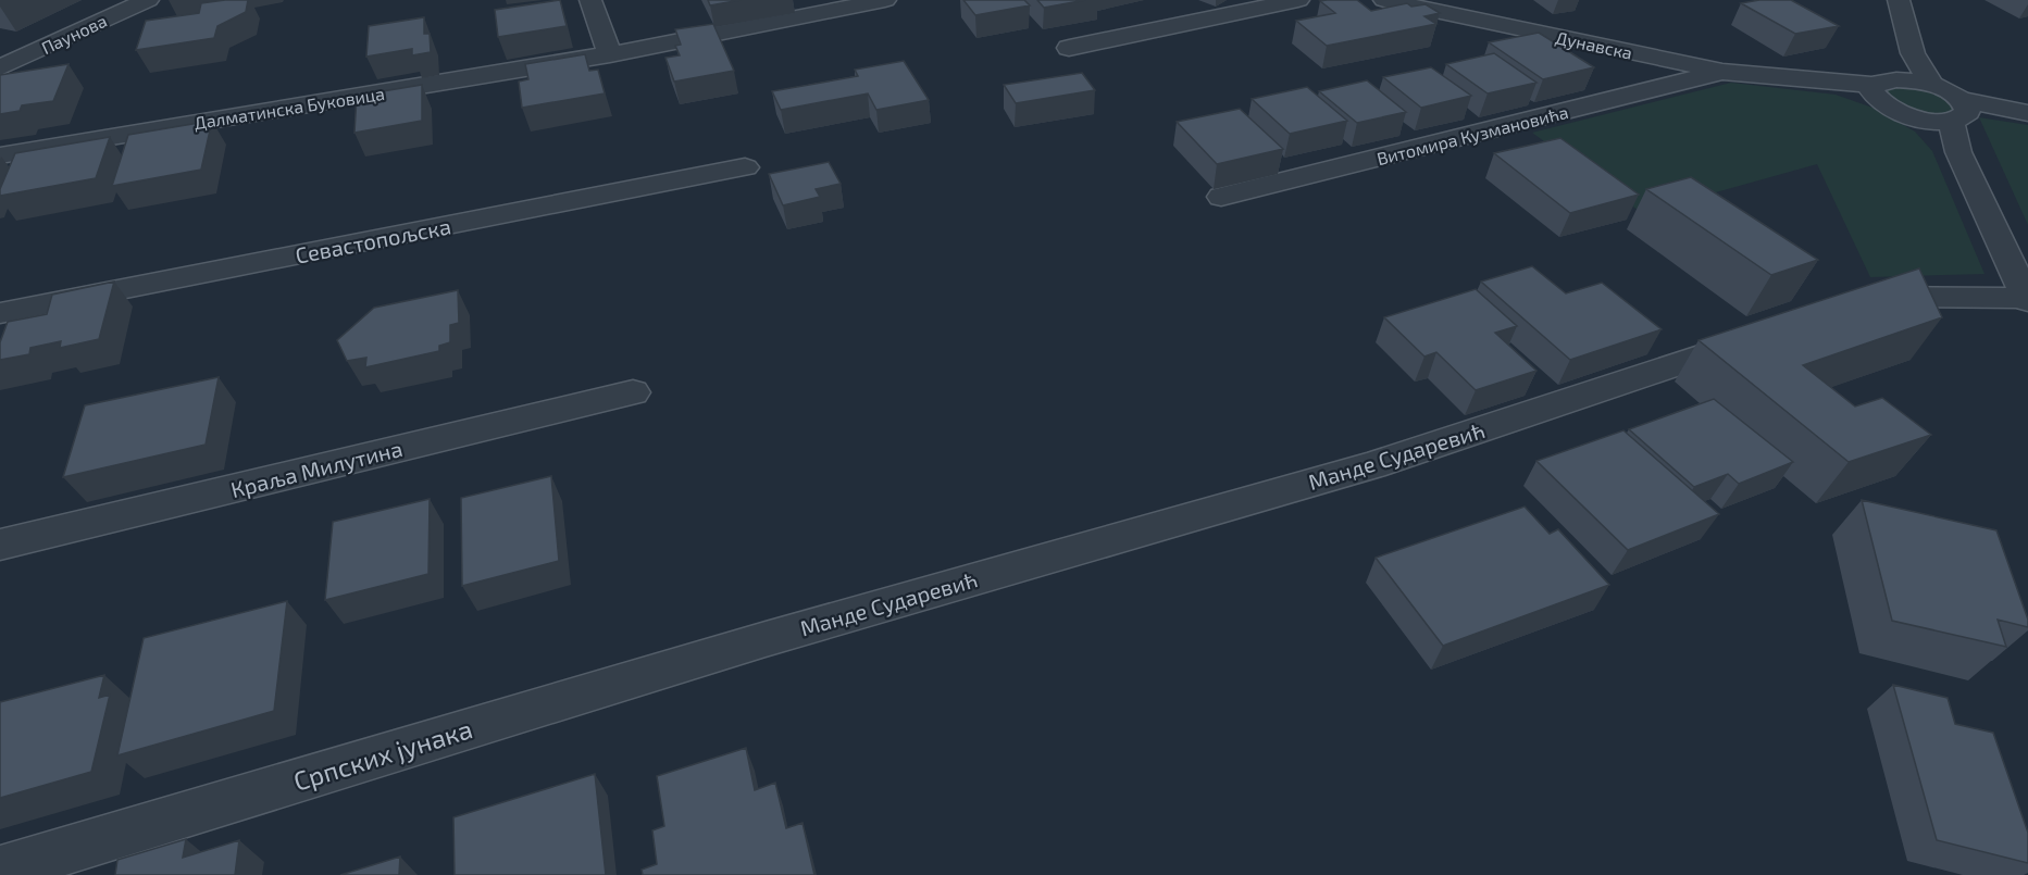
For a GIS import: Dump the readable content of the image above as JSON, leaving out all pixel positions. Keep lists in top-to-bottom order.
{
  "streets": {
    "street": [
      "Паунова",
      "Дунавска",
      "Далматинска Буковица",
      "Витомира Кузмановића",
      "Севастопољска",
      "Манде Сударевић",
      "Краља Милутина",
      "Српских јунака"
    ]
  },
  "crossings": [
    ["Дунавска", "Витомира Кузмановића"],
    ["Манде Сударевић", "Српских јунака"]
  ]
}
